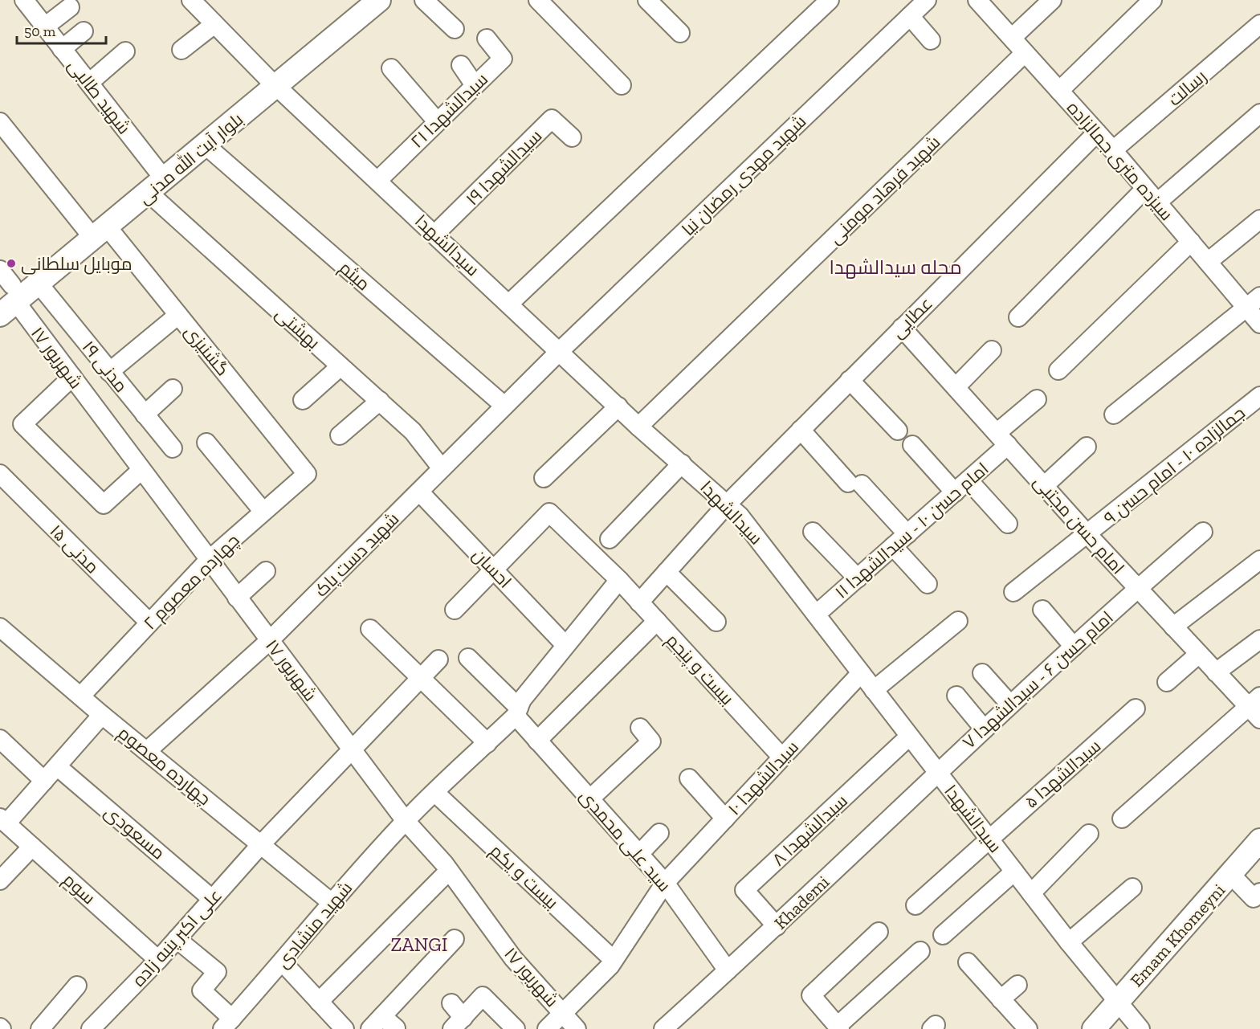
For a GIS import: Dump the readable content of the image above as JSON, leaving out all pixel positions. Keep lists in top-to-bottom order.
{
  "streets": {
    "main road": ["بلوار آیت الله مدنی", "Emam Khomeyni"],
    "street": [
      "رسالت",
      "شهید طالبی",
      "سیدالشهدا ۲۱",
      "سیزده متری جمالزاده",
      "سیدالشهدا ۱۹",
      "شهید مهدی رمضان نیا",
      "شهید فرهاد مومنی",
      "سیدالشهدا",
      "میثم",
      "عطایی",
      "بهشتی",
      "گشنیزی",
      "۱۷ شهریور",
      "مدنی ۱۹",
      "جمالزاده ۱۰ - امام حسن ۹",
      "امام حسن مجتبی",
      "امام حسن ۱۰ - سیدالشهدا ۱۱",
      "مدنی ۱۵",
      "شهید دست پاک",
      "احسان",
      "چهارده معصوم ۲",
      "بیست و پنجم",
      "امام حسن ۶ - سیدالشهدا ۷",
      "چهارده معصوم",
      "سیدالشهدا ۵",
      "سیدالشهدا ۱۰",
      "سیدالشهدا ۸",
      "مسعودی",
      "سید علی محمدی",
      "بیست و یکم",
      "سوم",
      "Khademi",
      "شهید منشادی",
      "علی اکبر پنبه زاده"
    ]
  },
  "crossings": [
    ["رسالت", "سیزده متری جمالزاده"],
    ["شهید طالبی", "بلوار آیت الله مدنی"],
    ["سیدالشهدا ۲۱", "سیدالشهدا"],
    ["بلوار آیت الله مدنی", "سیدالشهدا"],
    ["بلوار آیت الله مدنی", "میثم"],
    ["بلوار آیت الله مدنی", "بهشتی"],
    ["بلوار آیت الله مدنی", "گشنیزی"],
    ["بلوار آیت الله مدنی", "۱۷ شهریور"],
    ["بلوار آیت الله مدنی", "مدنی ۱۹"],
    ["سیزده متری جمالزاده", "شهید فرهاد مومنی"],
    ["سیزده متری جمالزاده", "عطایی"],
    ["سیدالشهدا ۱۹", "سیدالشهدا"],
    ["شهید مهدی رمضان نیا", "سیدالشهدا"],
    ["شهید مهدی رمضان نیا", "شهید دست پاک"],
    ["شهید فرهاد مومنی", "سیدالشهدا"],
    ["سیدالشهدا", "عطایی"],
    ["سیدالشهدا", "امام حسن ۱۰ - سیدالشهدا ۱۱"],
    ["سیدالشهدا", "شهید دست پاک"],
    ["سیدالشهدا", "امام حسن ۶ - سیدالشهدا ۷"],
    ["سیدالشهدا", "سیدالشهدا ۵"],
    ["سیدالشهدا", "سیدالشهدا ۱۰"],
    ["سیدالشهدا", "سیدالشهدا ۸"],
    ["سیدالشهدا", "Khademi"],
    ["سیدالشهدا", "Emam Khomeyni"],
    ["میثم", "شهید دست پاک"],
    ["عطایی", "امام حسن مجتبی"],
    ["عطایی", "بیست و پنجم"],
    ["بهشتی", "شهید دست پاک"],
    ["گشنیزی", "چهارده معصوم ۲"],
    ["۱۷ شهریور", "شهید دست پاک"],
    ["۱۷ شهریور", "چهارده معصوم ۲"],
    ["۱۷ شهریور", "سیدالشهدا ۱۰"],
    ["۱۷ شهریور", "شهید منشادی"],
    ["۱۷ شهریور", "علی اکبر پنبه زاده"],
    ["جمالزاده ۱۰ - امام حسن ۹", "امام حسن مجتبی"],
    ["امام حسن مجتبی", "امام حسن ۱۰ - سیدالشهدا ۱۱"],
    ["امام حسن مجتبی", "امام حسن ۶ - سیدالشهدا ۷"],
    ["مدنی ۱۵", "چهارده معصوم ۲"],
    ["شهید دست پاک", "احسان"],
    ["شهید دست پاک", "چهارده معصوم"],
    ["احسان", "بیست و پنجم"],
    ["احسان", "شهید منشادی"],
    ["چهارده معصوم ۲", "چهارده معصوم"],
    ["بیست و پنجم", "سیدالشهدا ۱۰"],
    ["بیست و پنجم", "شهید منشادی"],
    ["امام حسن ۶ - سیدالشهدا ۷", "Khademi"],
    ["چهارده معصوم", "شهید منشادی"],
    ["چهارده معصوم", "علی اکبر پنبه زاده"],
    ["سیدالشهدا ۱۰", "سید علی محمدی"],
    ["سیدالشهدا ۱۰", "بیست و یکم"],
    ["سیدالشهدا ۸", "Khademi"],
    ["مسعودی", "علی اکبر پنبه زاده"],
    ["سید علی محمدی", "Khademi"],
    ["سید علی محمدی", "شهید منشادی"],
    ["بیست و یکم", "شهید منشادی"],
    ["سوم", "علی اکبر پنبه زاده"]
  ],
  "districts": ["محله سیدالشهدا", "ZANGI"],
  "places": ["موبایل سلطانی"],
  "scale_bar": "50 m"
}
